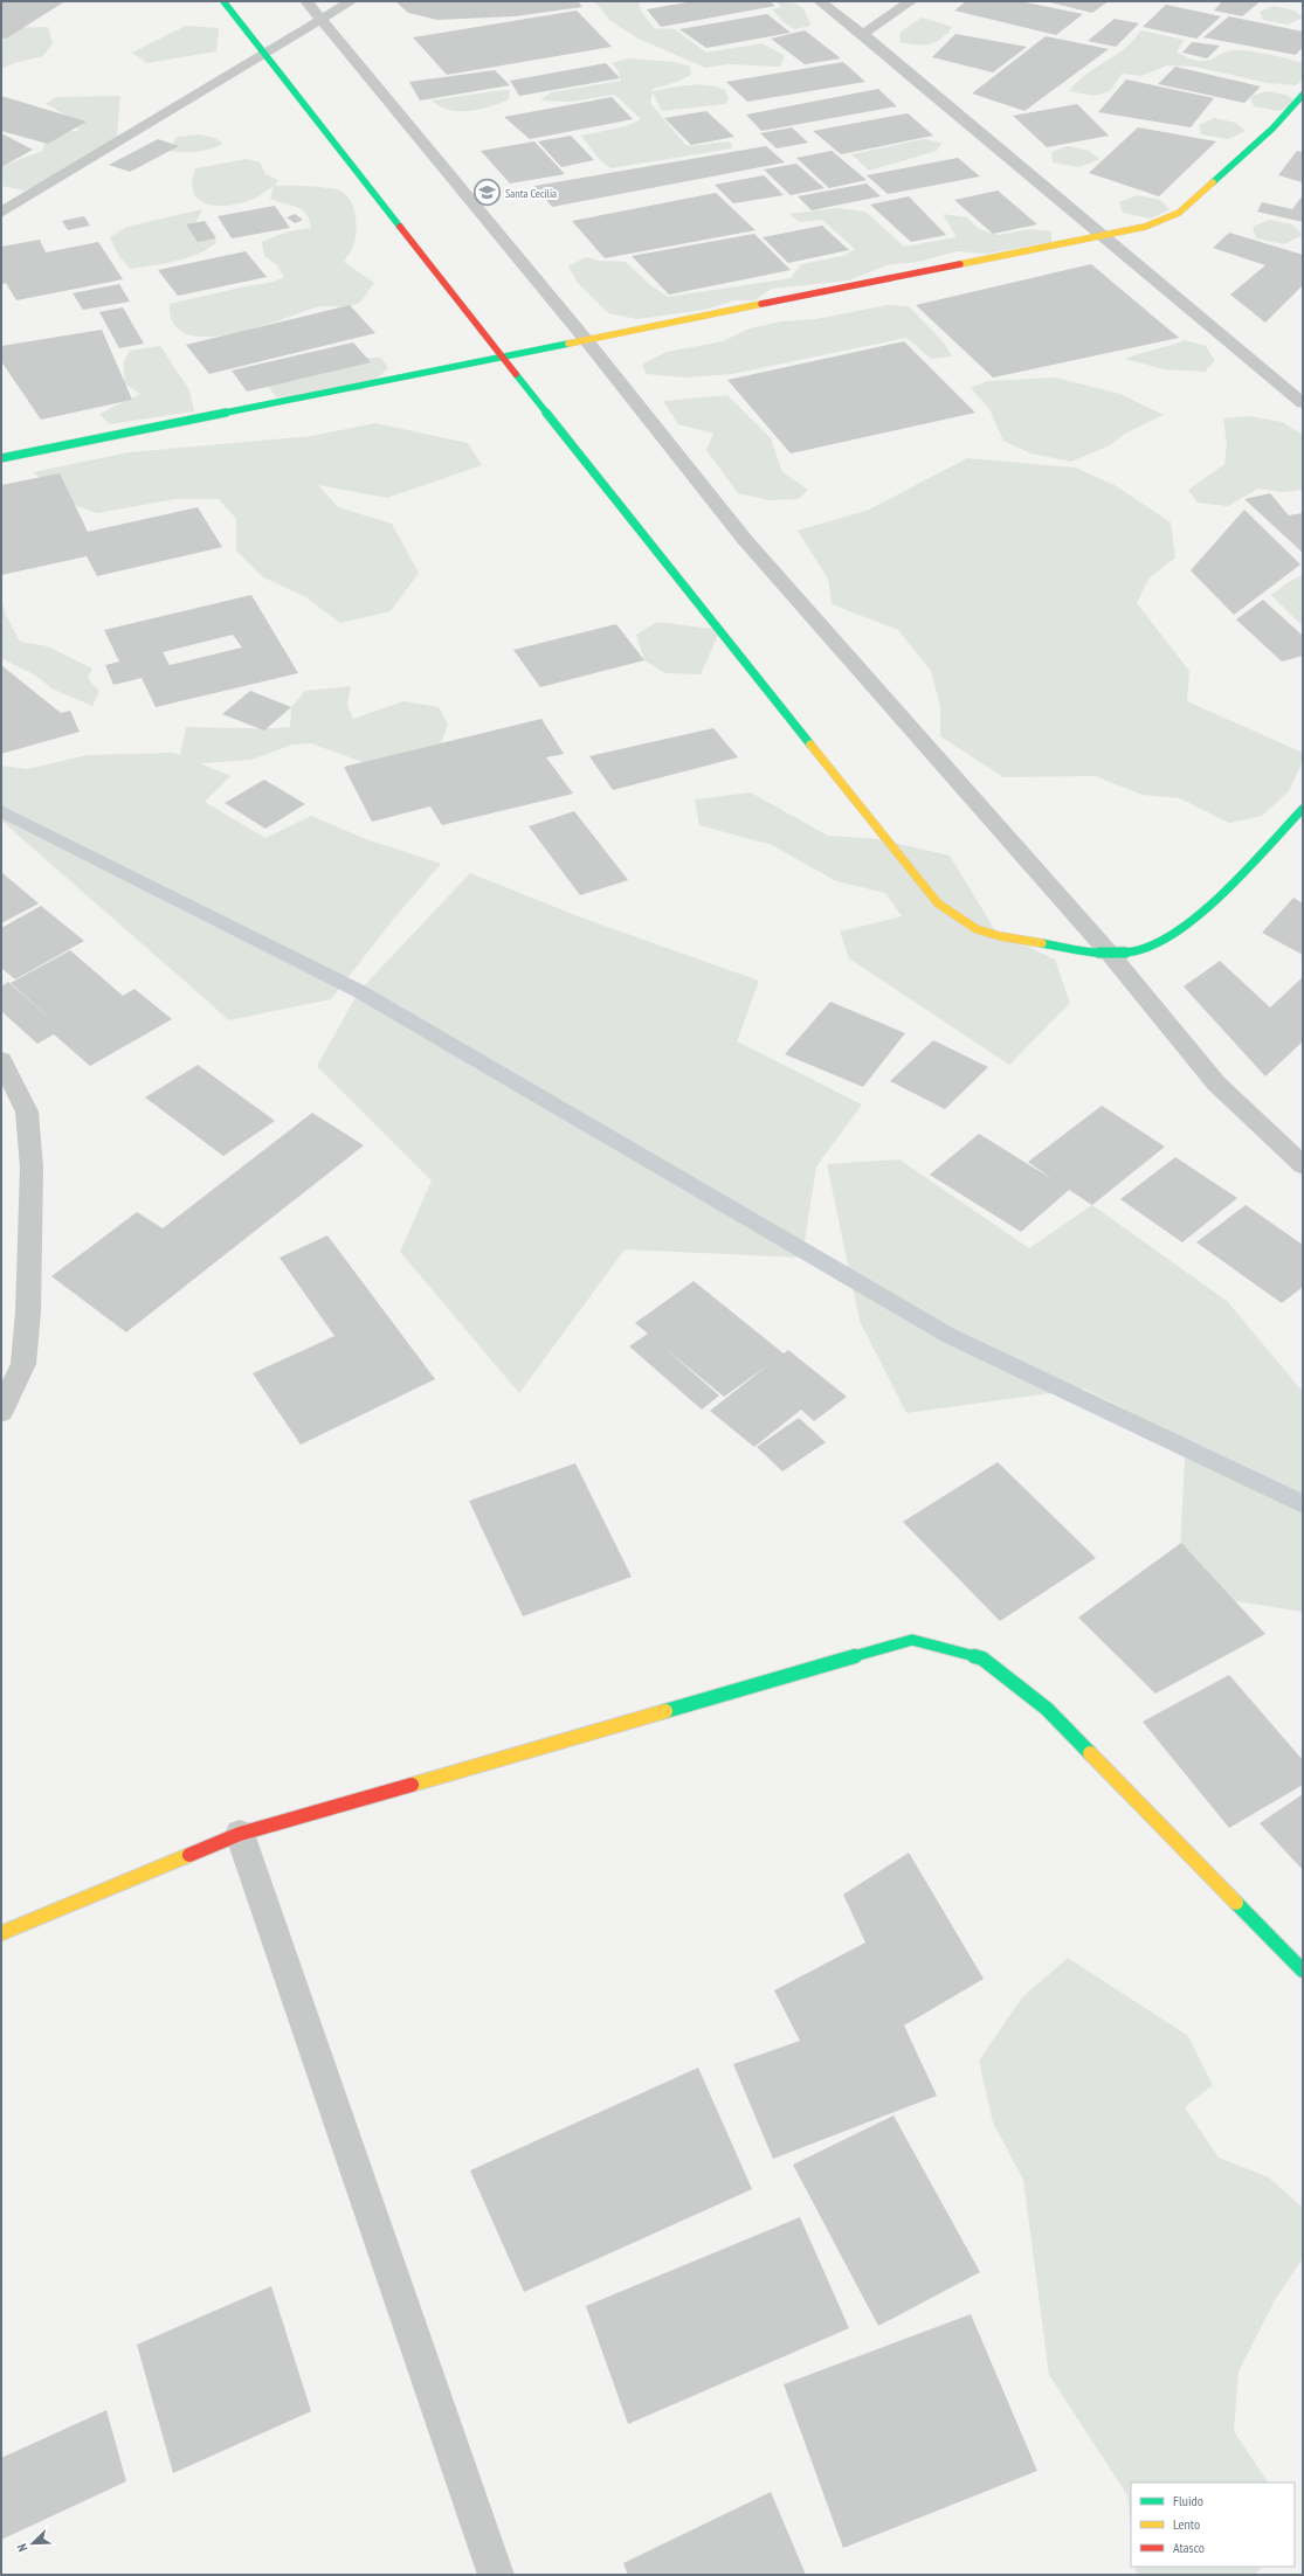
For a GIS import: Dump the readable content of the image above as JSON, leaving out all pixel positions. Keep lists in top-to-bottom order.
{
  "places": {
    "school or university": ["Santa Cecilia"]
  },
  "legend": ["Fluido", "Lento", "Atasco"],
  "north": "bottom left"
}
